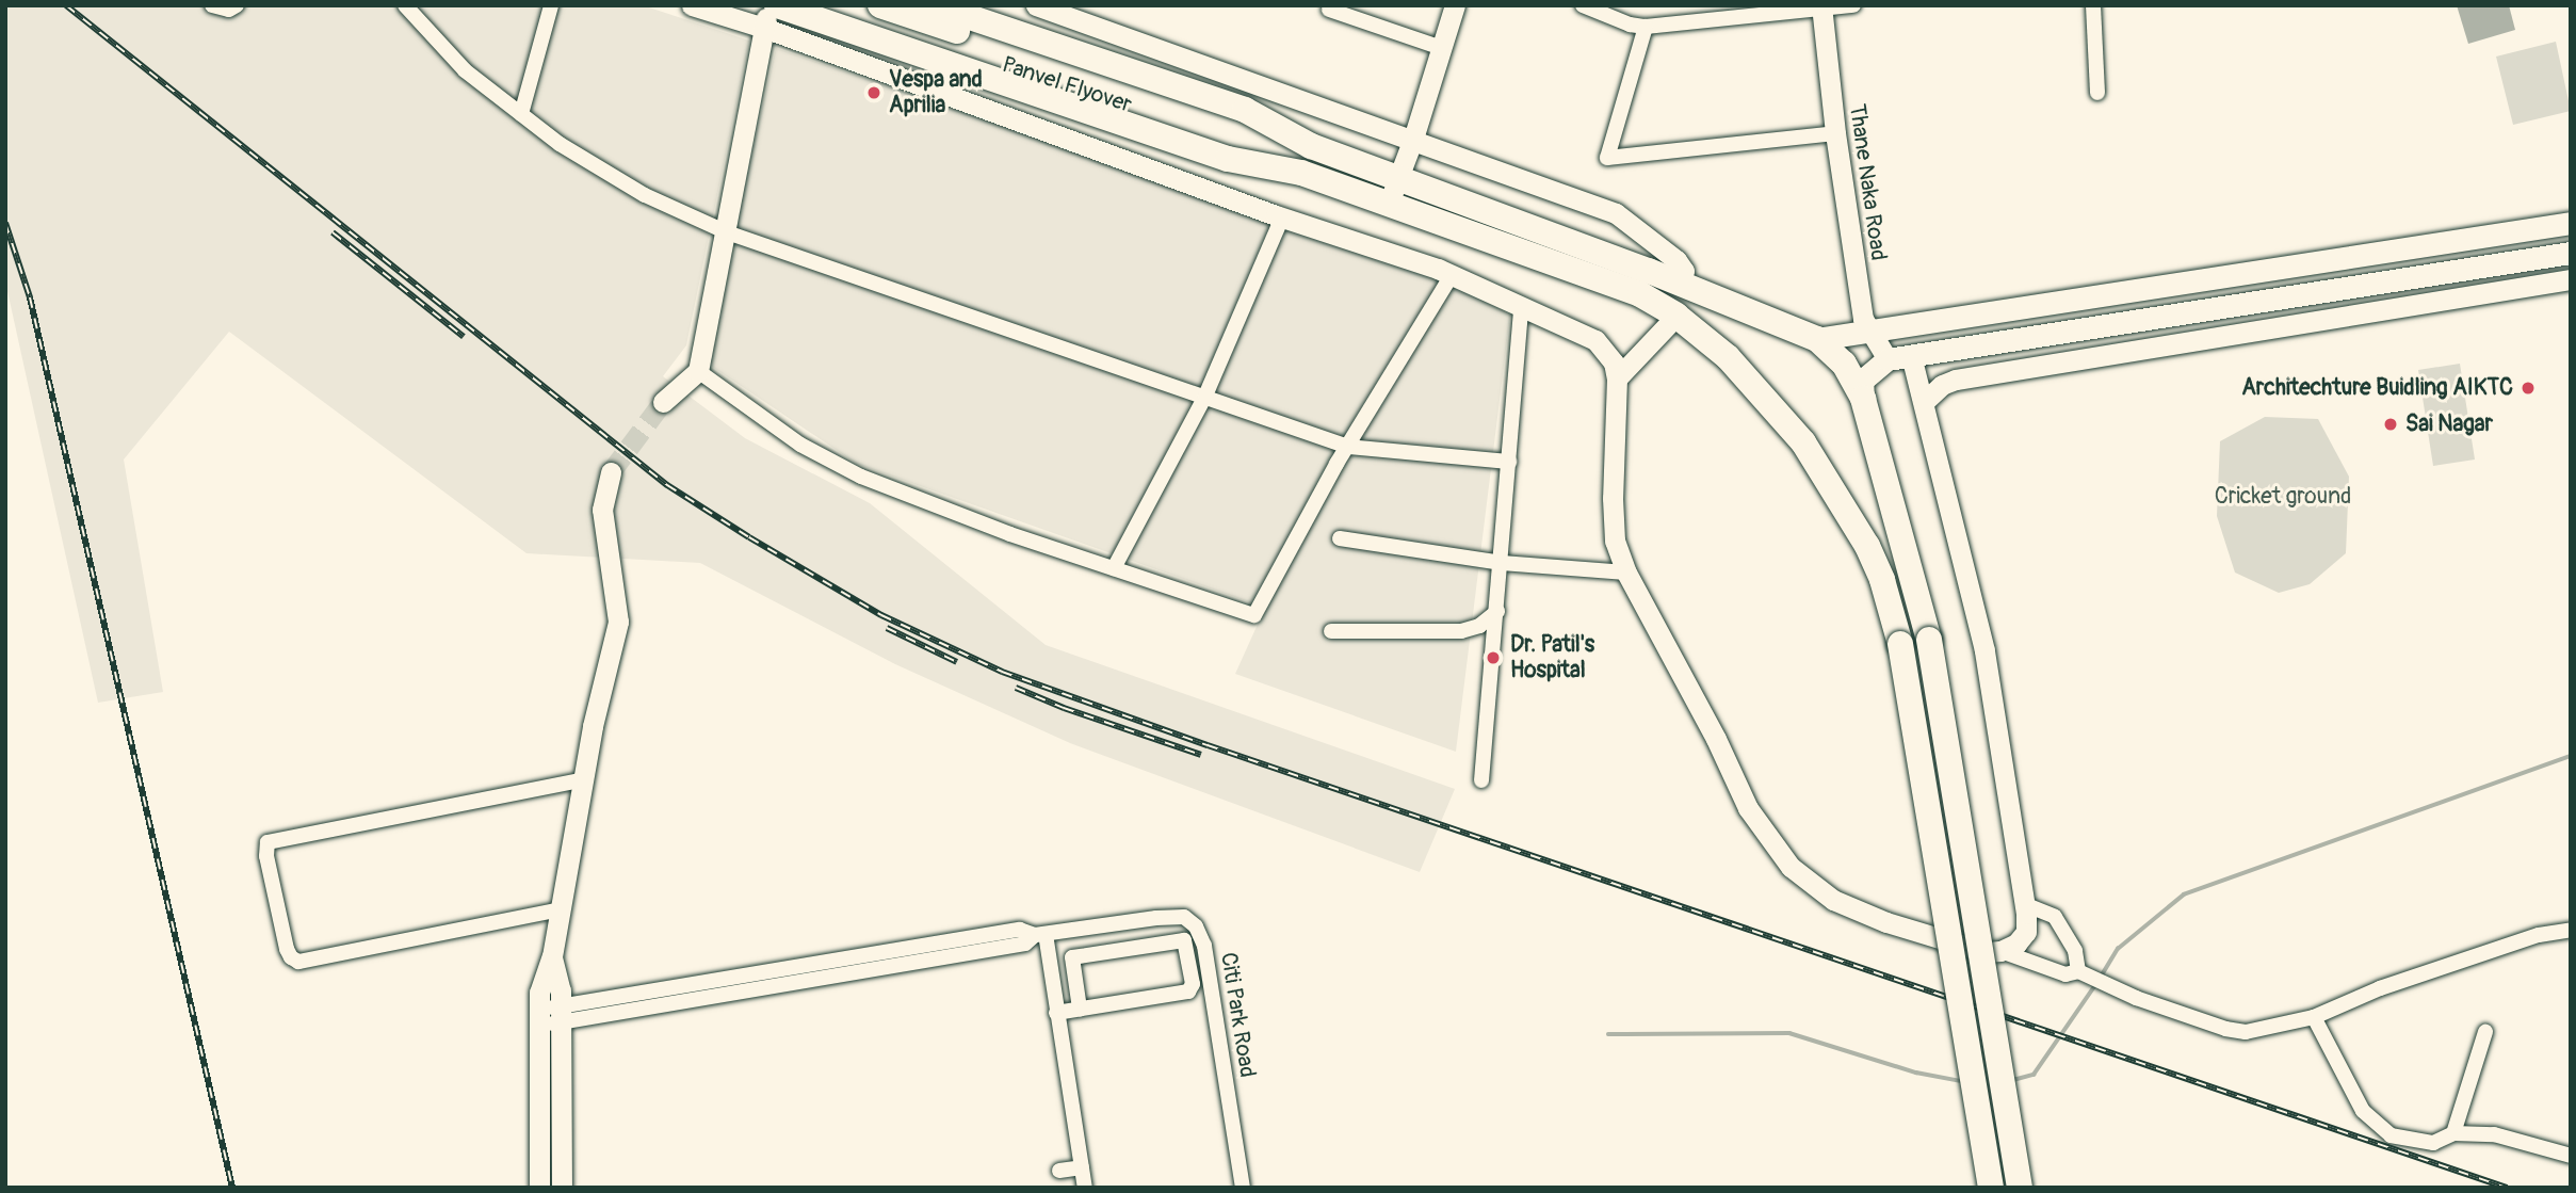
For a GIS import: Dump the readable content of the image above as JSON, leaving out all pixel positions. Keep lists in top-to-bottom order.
{
  "streets": {
    "highway": ["Panvel Flyover"],
    "street": ["Thane Naka Road", "Citi Park Road"]
  },
  "parks": ["Cricket ground"],
  "places": [
    "Vespa and Aprilia",
    "Architechture Buidling AIKTC",
    "Sai Nagar",
    "Dr. Patil's Hospital"
  ]
}
